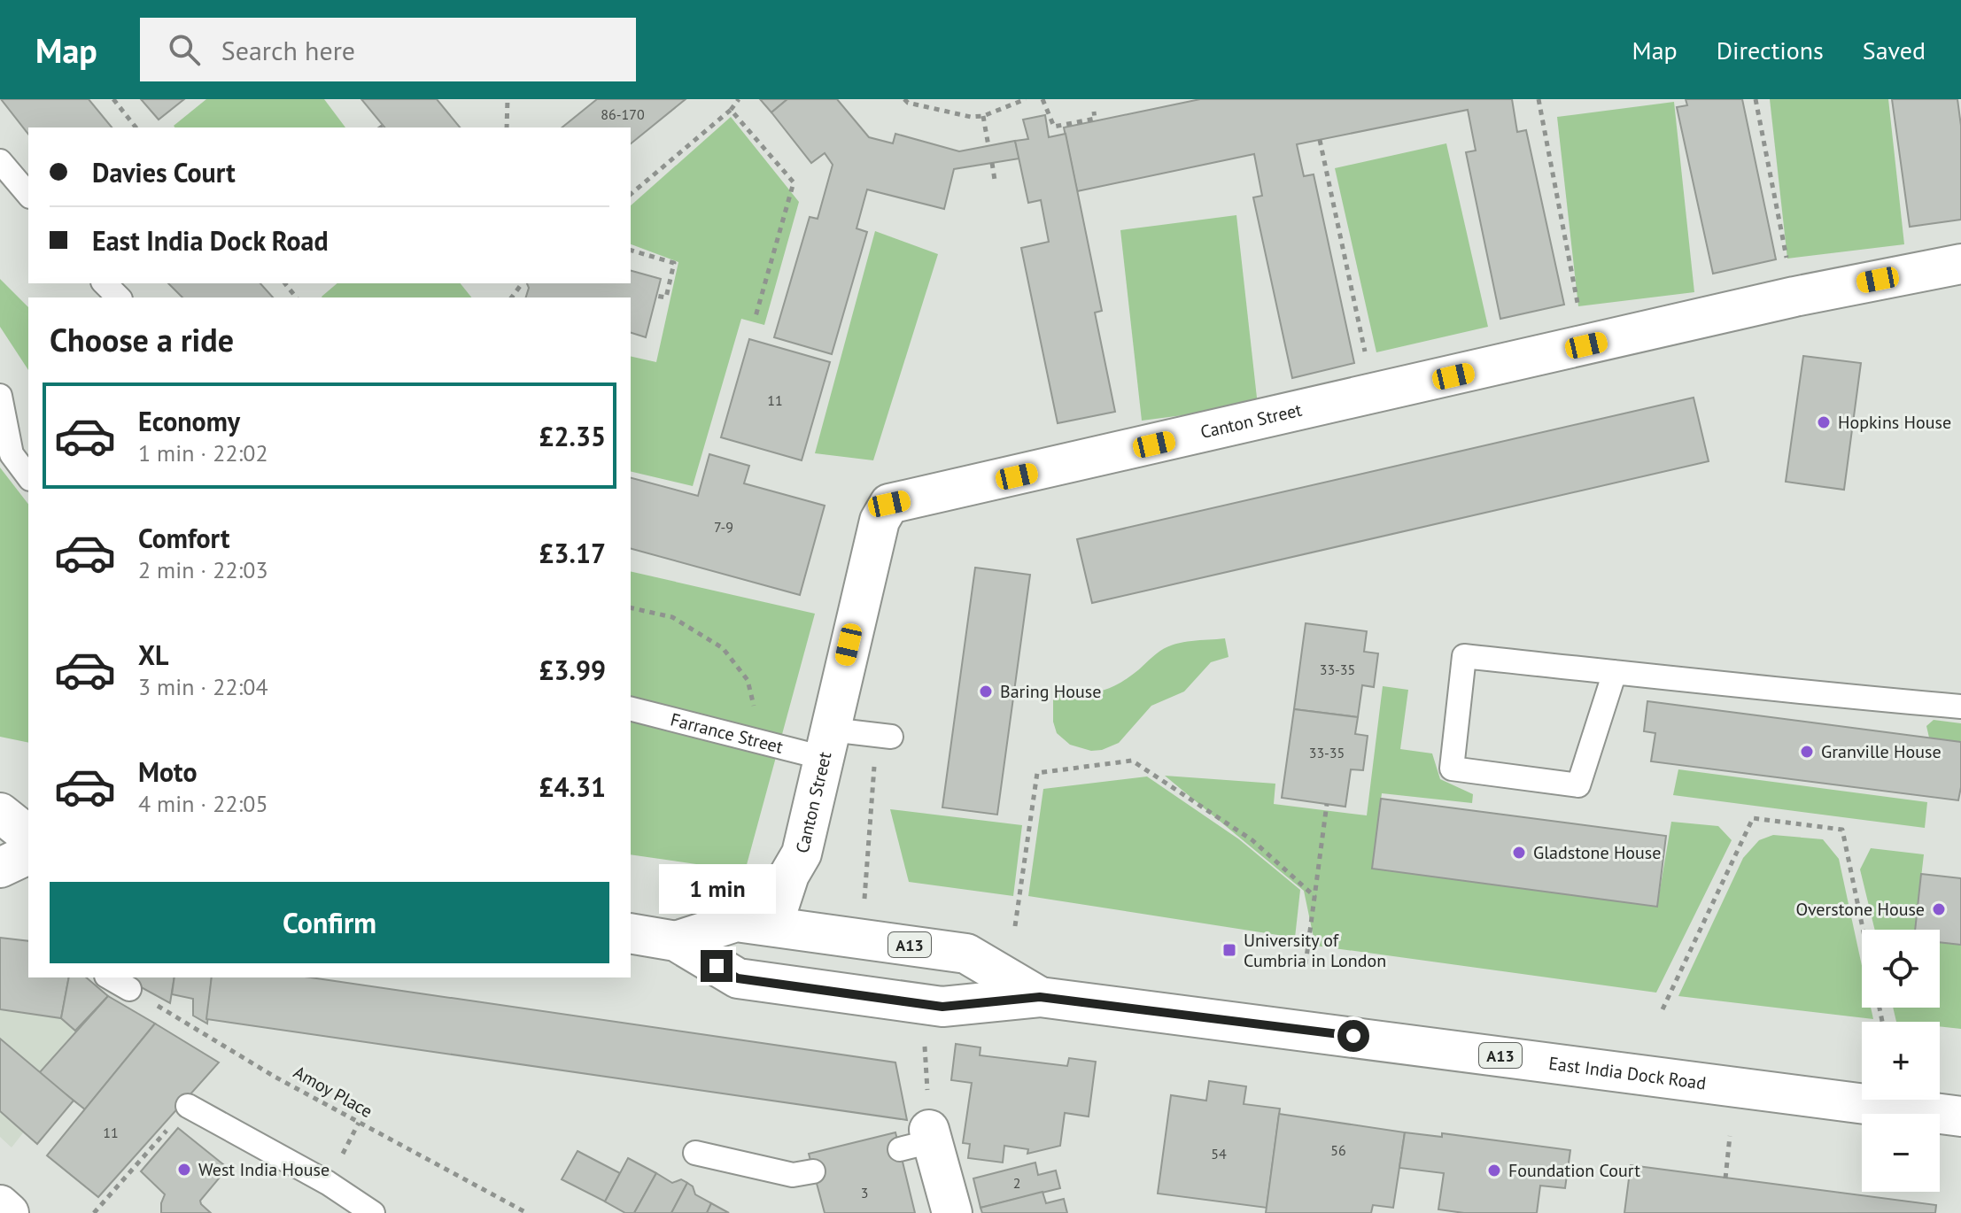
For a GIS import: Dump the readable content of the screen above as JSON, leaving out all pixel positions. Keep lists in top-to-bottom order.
{
  "streets": {
    "main road": ["Canton Street", "A13", "East India Dock Road"],
    "lane": ["Farrance Street"],
    "path": ["Amoy Place"]
  },
  "crossings": [
    ["Canton Street", "Farrance Street"],
    ["Canton Street", "East India Dock Road"]
  ],
  "places": {
    "other": [
      "Hopkins House",
      "Baring House",
      "Granville House",
      "Gladstone House",
      "Overstone House",
      "West India House",
      "Foundation Court"
    ],
    "transit": ["University of Cumbria in London"]
  },
  "house_numbers": [
    "86-170",
    "11",
    "7-9",
    "33-35",
    "33-35",
    "11",
    "56",
    "54",
    "2",
    "3"
  ],
  "page": {
    "header": "Map",
    "search": "Search here",
    "nav": ["Map", "Directions", "Saved"],
    "banner": ["Davies Court", "East India Dock Road"],
    "heading": "Choose a ride",
    "list": [
      {
        "name": "Economy",
        "note": "1 min · 22:02",
        "value": "£2.35"
      },
      {
        "name": "Comfort",
        "note": "2 min · 22:03",
        "value": "£3.17"
      },
      {
        "name": "XL",
        "note": "3 min · 22:04",
        "value": "£3.99"
      },
      {
        "name": "Moto",
        "note": "4 min · 22:05",
        "value": "£4.31"
      }
    ],
    "bubble": "1 min",
    "buttons": "Confirm",
    "map_buttons": ["+", "−"]
  }
}
